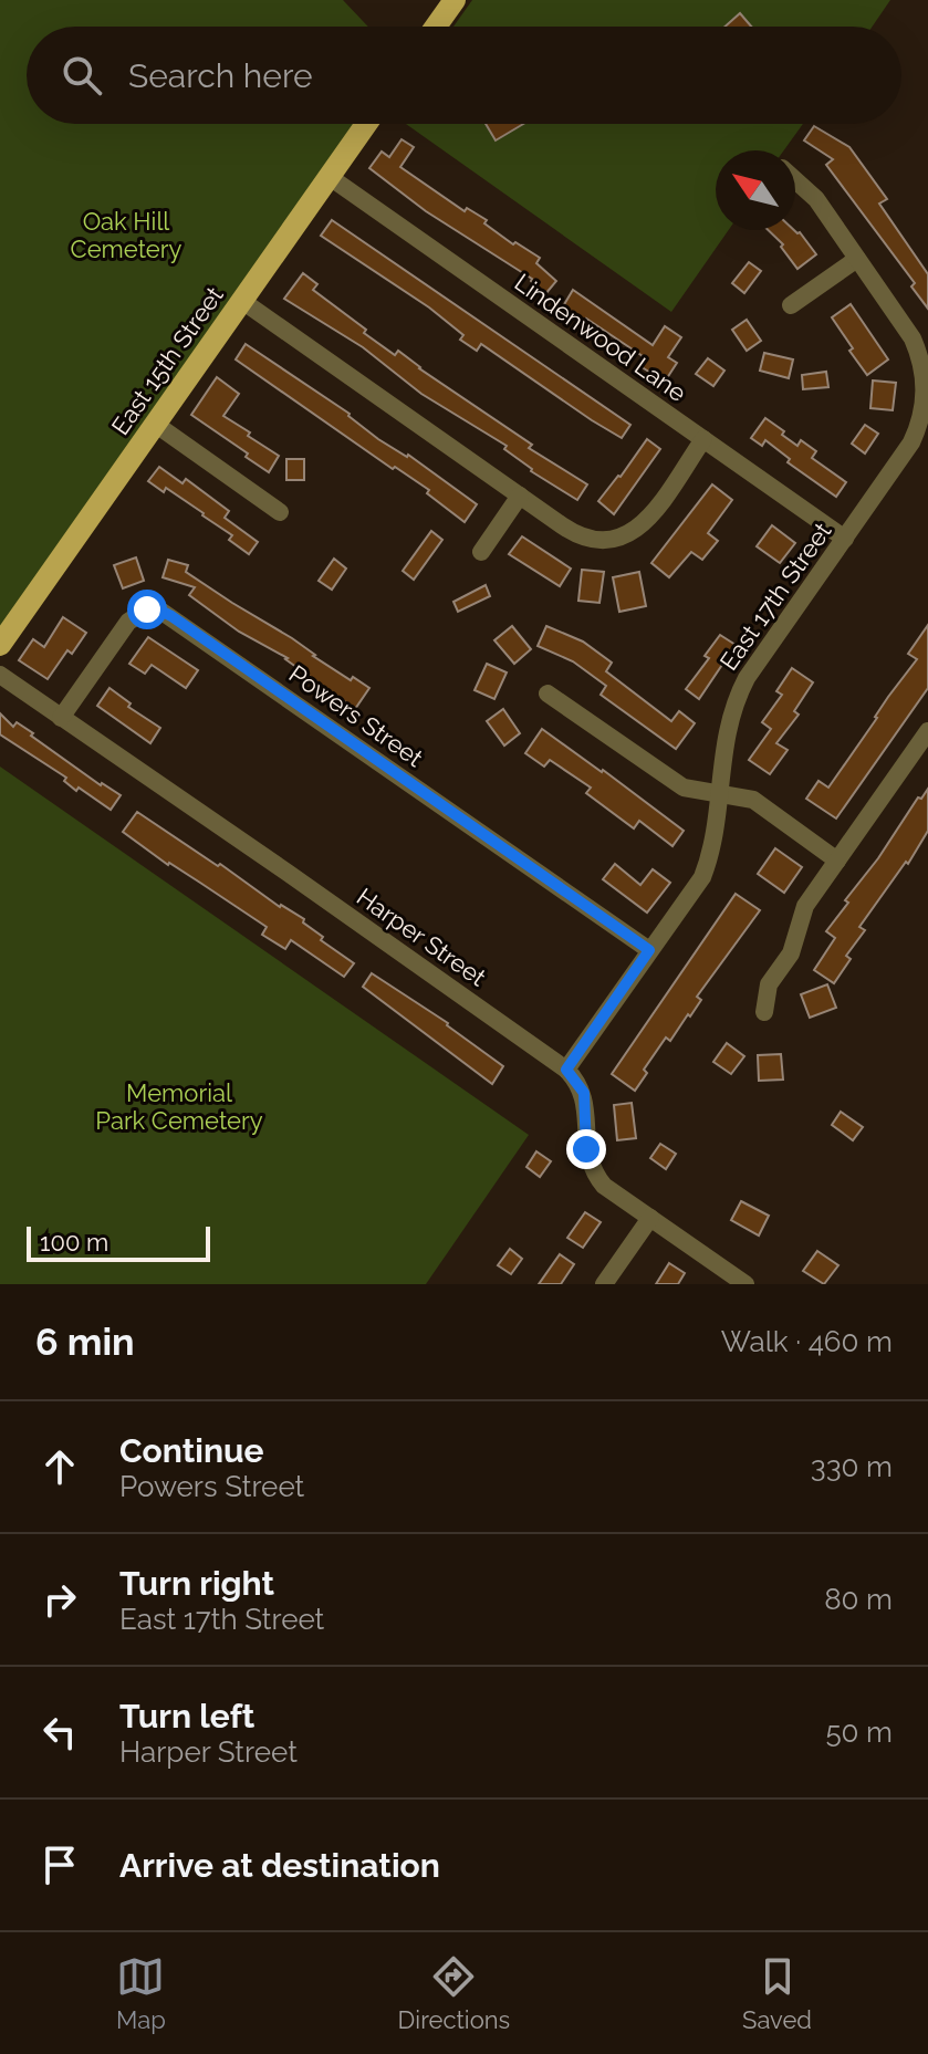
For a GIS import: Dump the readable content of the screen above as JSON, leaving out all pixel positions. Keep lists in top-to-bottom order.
{
  "streets": {
    "main road": ["East 15th Street"],
    "street": [
      "Lindenwood Lane",
      "East 17th Street",
      "Powers Street",
      "Harper Street"
    ]
  },
  "crossings": [
    ["Lindenwood Lane", "East 15th Street"],
    ["Lindenwood Lane", "East 17th Street"],
    ["East 17th Street", "Powers Street"],
    ["East 17th Street", "Harper Street"],
    ["Powers Street", "Harper Street"]
  ],
  "parks": ["Oak Hill Cemetery", "Memorial Park Cemetery"],
  "scale_bar": "100 m",
  "north": "top left",
  "page": {
    "search": "Search here",
    "scale": "100 m",
    "heading": ["6 min", "Walk · 460 m"],
    "list": [
      ["Continue", "Powers Street", "330 m"],
      ["Turn right", "East 17th Street", "80 m"],
      ["Turn left", "Harper Street", "50 m"],
      "Arrive at destination"
    ],
    "nav": ["Map", "Directions", "Saved"]
  }
}
